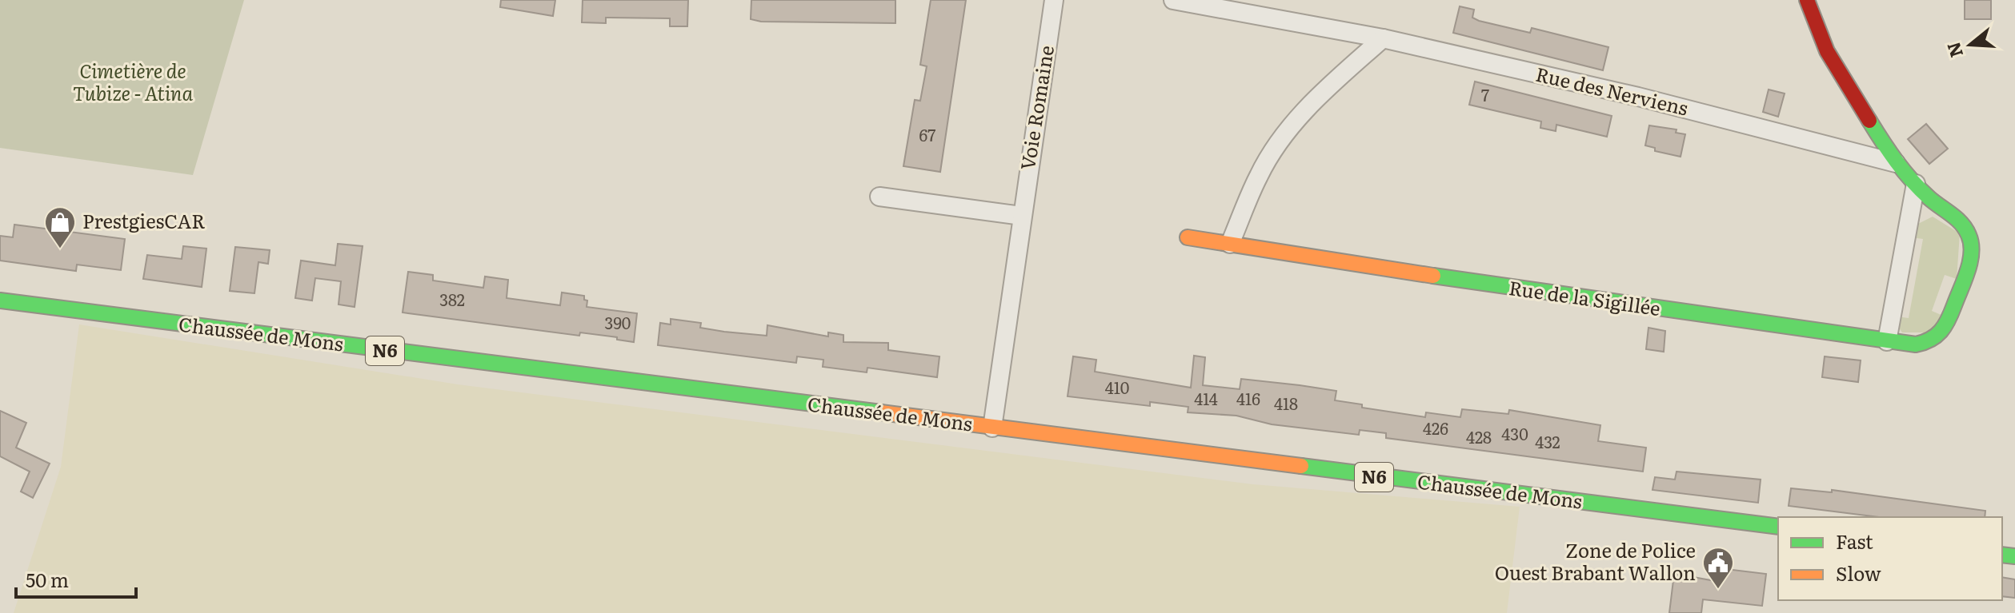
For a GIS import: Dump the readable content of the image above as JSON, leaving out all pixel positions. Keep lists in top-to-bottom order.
{
  "streets": {
    "main road": ["Rue de la Sigillée", "Chaussée de Mons", "N6"],
    "street": ["Rue des Nerviens", "Voie Romaine"]
  },
  "crossings": [
    ["Voie Romaine", "Chaussée de Mons"]
  ],
  "parks": ["Cimetière de Tubize - Atina"],
  "places": {
    "shop": ["PrestgiesCAR"],
    "public building": ["Zone de Police Ouest Brabant Wallon"]
  },
  "house_numbers": [
    "7",
    "67",
    "382",
    "390",
    "410",
    "414",
    "416",
    "418",
    "426",
    "430",
    "428",
    "432"
  ],
  "legend": ["Fast", "Slow"],
  "scale_bar": "50 m",
  "north": "left"
}
